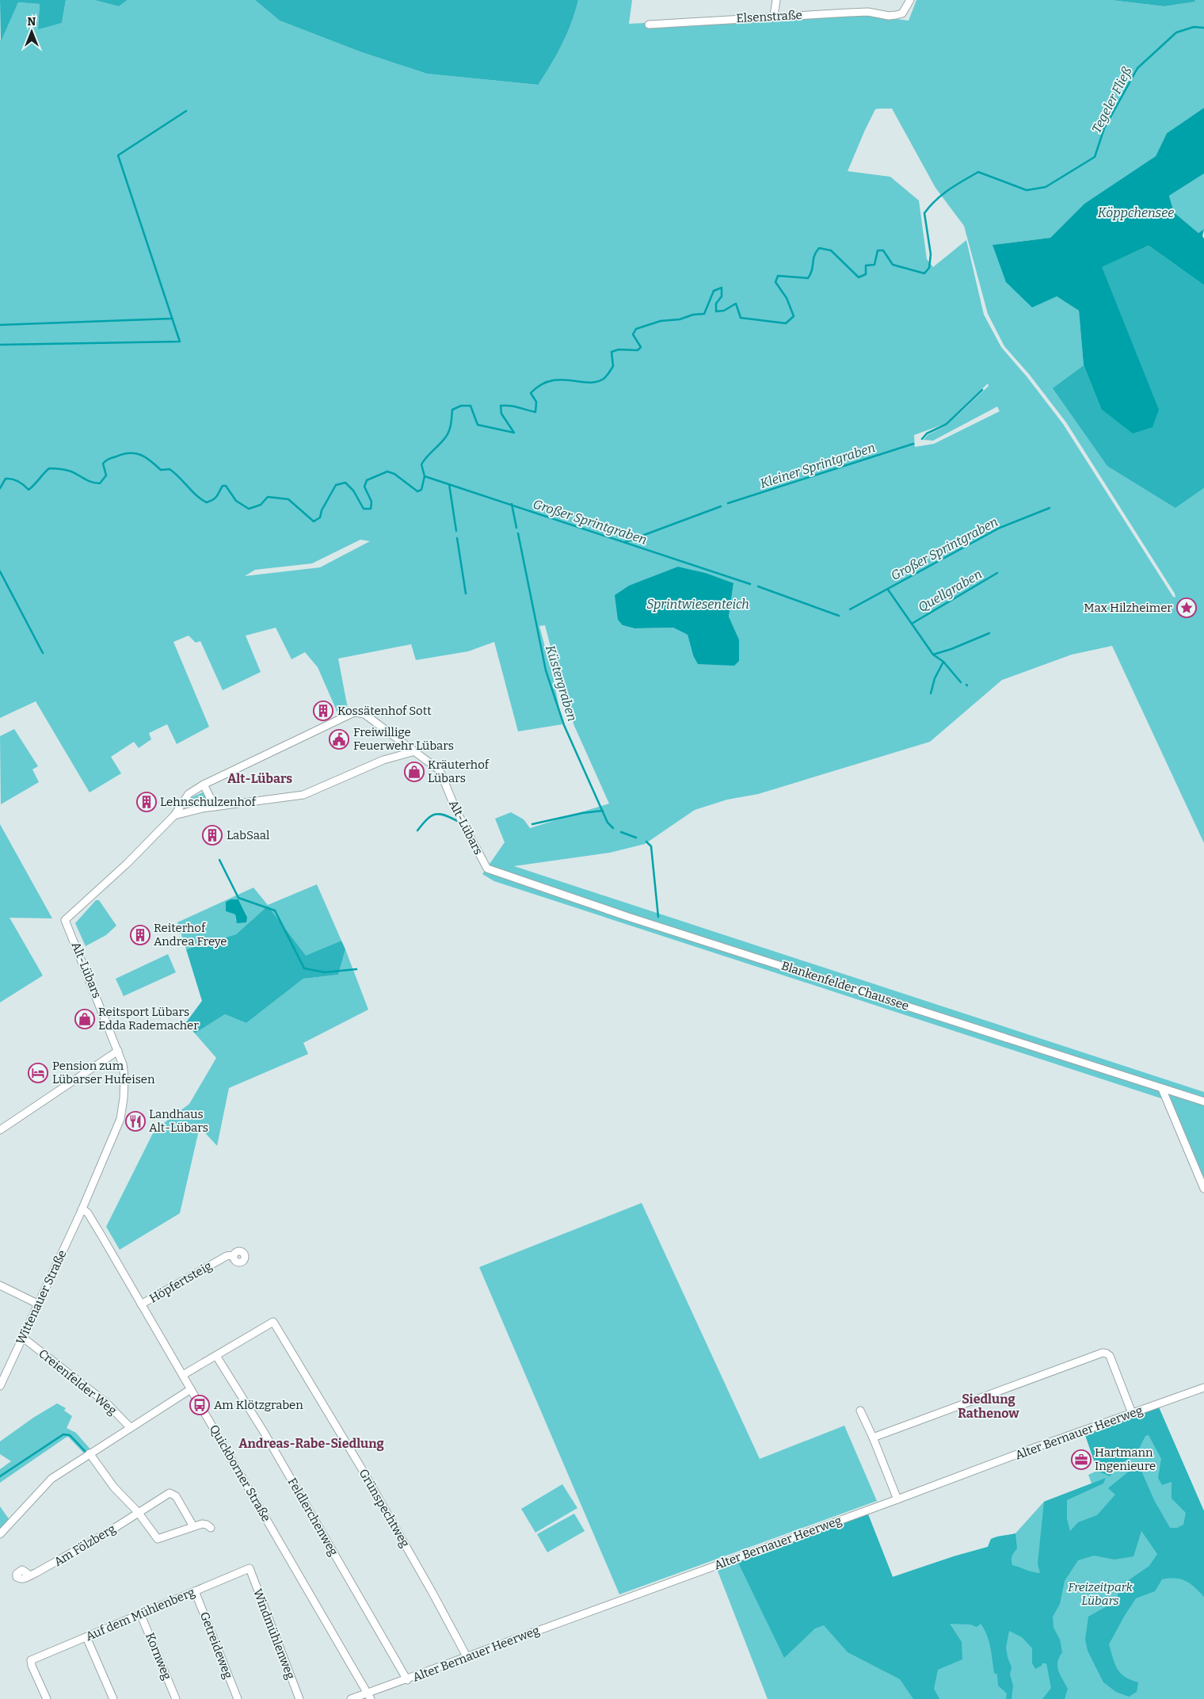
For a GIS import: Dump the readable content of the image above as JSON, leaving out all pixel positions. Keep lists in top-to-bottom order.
{
  "streets": {
    "street": [
      "Elsenstraße",
      "Alt-Lübars",
      "Blankenfelder Chaussee",
      "Höpfertsteig",
      "Wittenauer Straße",
      "Creienfelder Weg",
      "Alter Bernauer Heerweg",
      "Quickborner Straße",
      "Grünspechtweg",
      "Feldlerchenweg",
      "Am Fölzberg",
      "Auf dem Mühlenberg",
      "Windmühlenweg",
      "Getreideweg",
      "Kornweg"
    ]
  },
  "crossings": [
    ["Alt-Lübars", "Blankenfelder Chaussee"],
    ["Alt-Lübars", "Wittenauer Straße"],
    ["Alt-Lübars", "Quickborner Straße"],
    ["Höpfertsteig", "Quickborner Straße"],
    ["Wittenauer Straße", "Creienfelder Weg"],
    ["Wittenauer Straße", "Quickborner Straße"],
    ["Alter Bernauer Heerweg", "Quickborner Straße"],
    ["Alter Bernauer Heerweg", "Grünspechtweg"],
    ["Alter Bernauer Heerweg", "Feldlerchenweg"],
    ["Grünspechtweg", "Feldlerchenweg"],
    ["Auf dem Mühlenberg", "Windmühlenweg"],
    ["Auf dem Mühlenberg", "Getreideweg"],
    ["Auf dem Mühlenberg", "Kornweg"]
  ],
  "districts": ["Alt-Lübars", "Siedlung Rathenow", "Andreas-Rabe-Siedlung"],
  "water": [
    "Tegeler Fließ",
    "Köppchensee",
    "Kleiner Sprintgraben",
    "Großer Sprintgraben",
    "Quellgraben",
    "Sprintwiesenteich",
    "Küstergraben"
  ],
  "parks": ["Freizeitpark Lübars"],
  "places": {
    "place": ["Max Hilzheimer"],
    "building": [
      "Kossätenhof Sott",
      "Lehnschulzenhof",
      "LabSaal",
      "Reiterhof Andrea Freye"
    ],
    "public building": ["Freiwillige Feuerwehr Lübars"],
    "shop": ["Kräuterhof Lübars", "Reitsport Lübars Edda Rademacher"],
    "hotel": ["Pension zum Lübarser Hufeisen"],
    "restaurant": ["Landhaus Alt-Lübars"],
    "bus stop": ["Am Klötzgraben"],
    "office": ["Hartmann Ingenieure"]
  },
  "north": "top"
}
